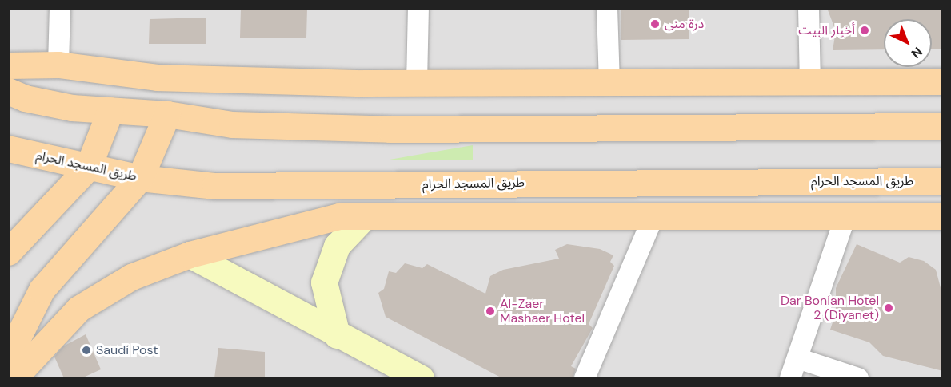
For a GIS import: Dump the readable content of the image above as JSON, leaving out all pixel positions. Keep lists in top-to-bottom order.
{
  "streets": {
    "main road": ["طريق المسجد الحرام"]
  },
  "places": [
    "درة منى",
    "أخيار البيت",
    "Dar Bonian Hotel 2 (Diyanet)",
    "Al-Zaer Mashaer Hotel",
    "Saudi Post"
  ],
  "north": "bottom right"
}
